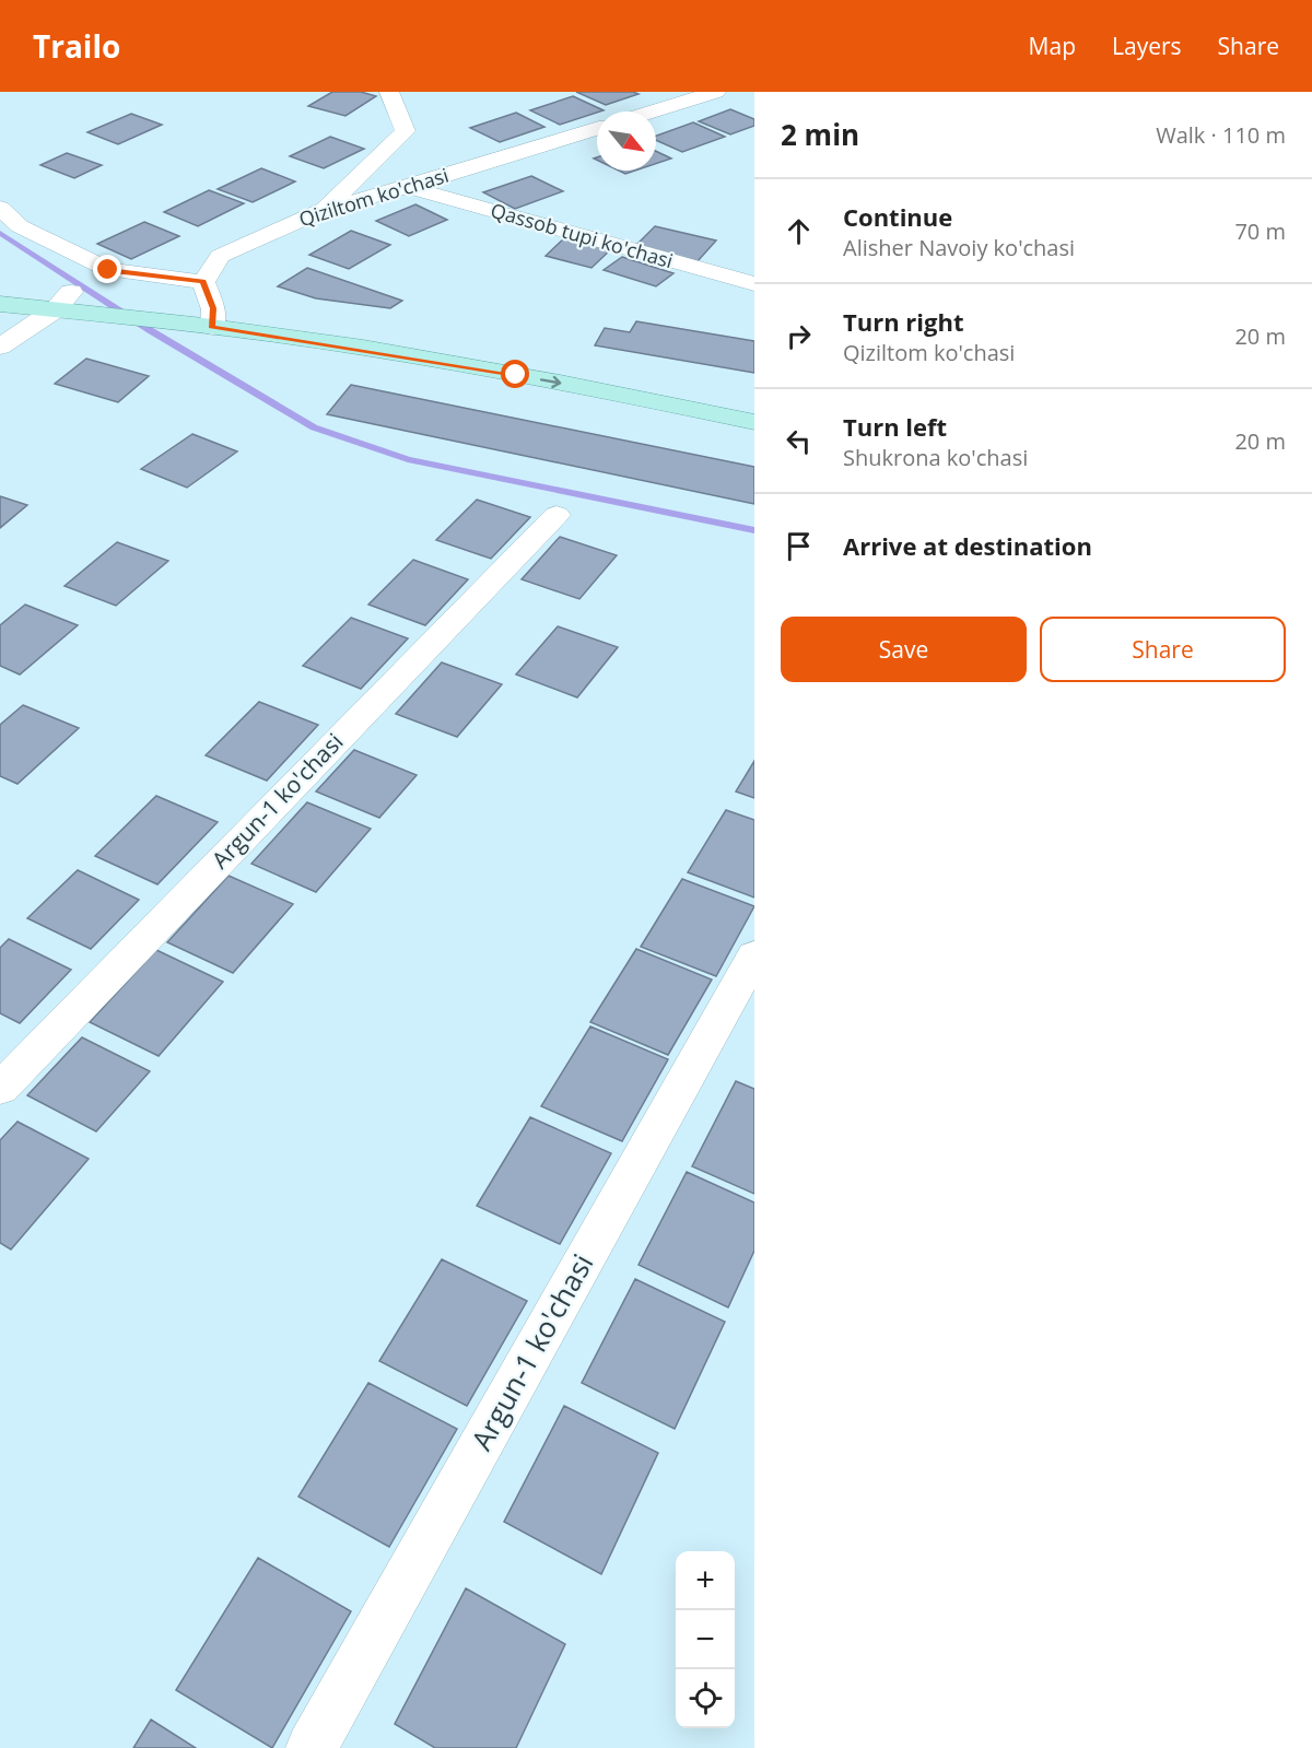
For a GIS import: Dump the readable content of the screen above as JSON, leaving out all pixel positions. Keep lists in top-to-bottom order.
{
  "streets": {
    "street": ["Qiziltom ko'chasi", "Qassob tupi ko'chasi", "Argun-1 ko'chasi"]
  },
  "crossings": [
    ["Qiziltom ko'chasi", "Qassob tupi ko'chasi"]
  ],
  "north": "bottom right",
  "page": {
    "header": "Trailo",
    "nav": ["Map", "Layers", "Share"],
    "heading": ["2 min", "Walk · 110 m"],
    "list": [
      ["Continue", "Alisher Navoiy ko'chasi", "70 m"],
      ["Turn right", "Qiziltom ko'chasi", "20 m"],
      ["Turn left", "Shukrona ko'chasi", "20 m"],
      "Arrive at destination"
    ],
    "buttons": ["Save", "Share"],
    "map_buttons": ["+", "−"]
  }
}
